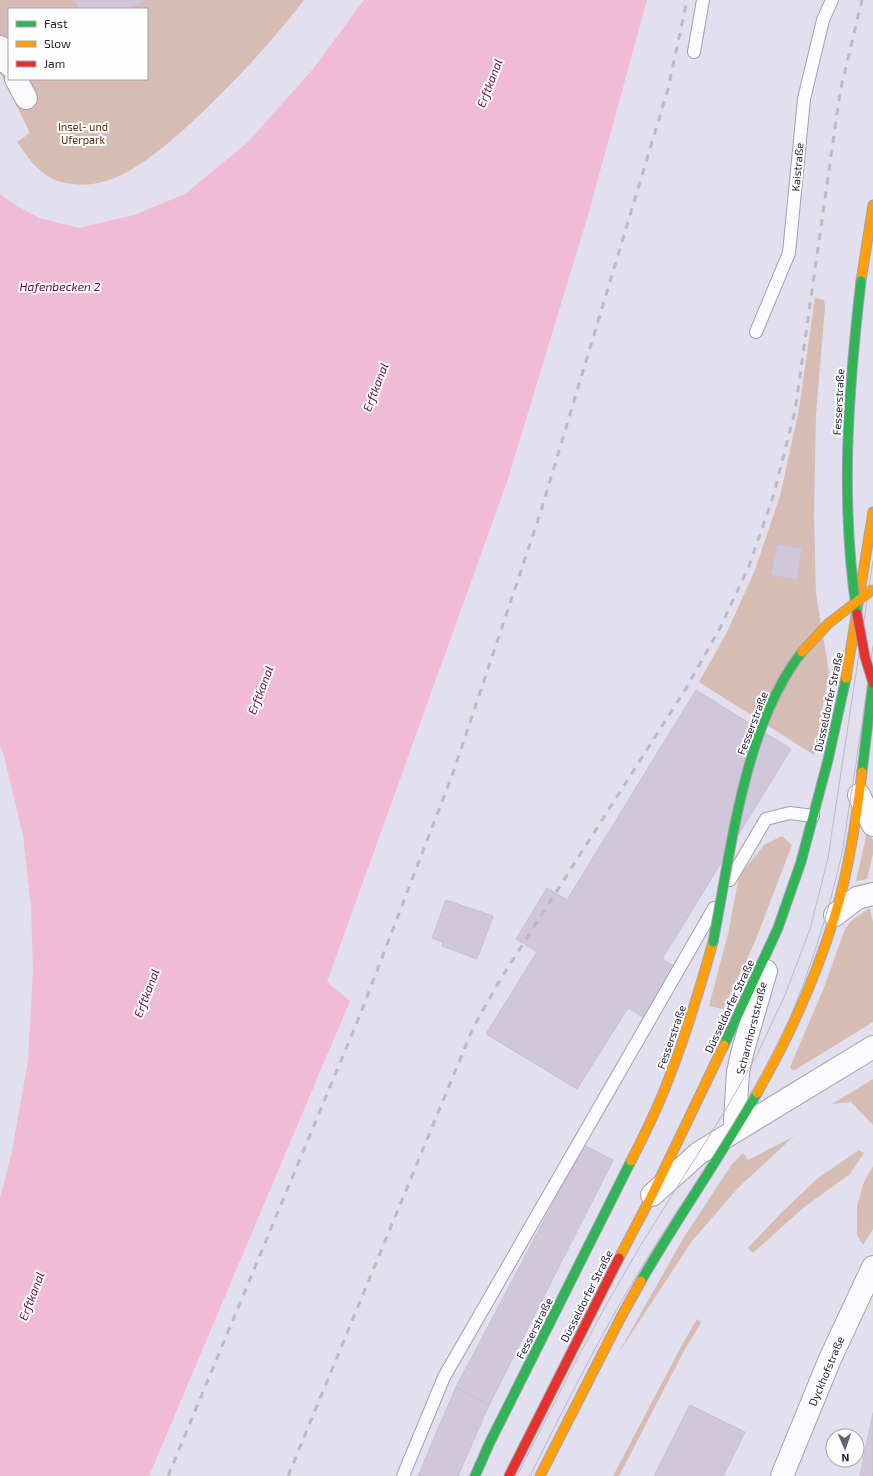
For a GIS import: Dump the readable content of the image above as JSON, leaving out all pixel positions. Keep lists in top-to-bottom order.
{
  "streets": {
    "main road": ["Fesserstraße", "Düsseldorfer Straße"],
    "street": ["Scharnhorststraße", "Dyckhofstraße"],
    "lane": ["Kaistraße"]
  },
  "crossings": [
    ["Düsseldorfer Straße", "Scharnhorststraße"]
  ],
  "water": ["Erftkanal", "Hafenbecken 2"],
  "parks": ["Insel- und Uferpark"],
  "legend": ["Fast", "Slow", "Jam"],
  "north": "bottom"
}
